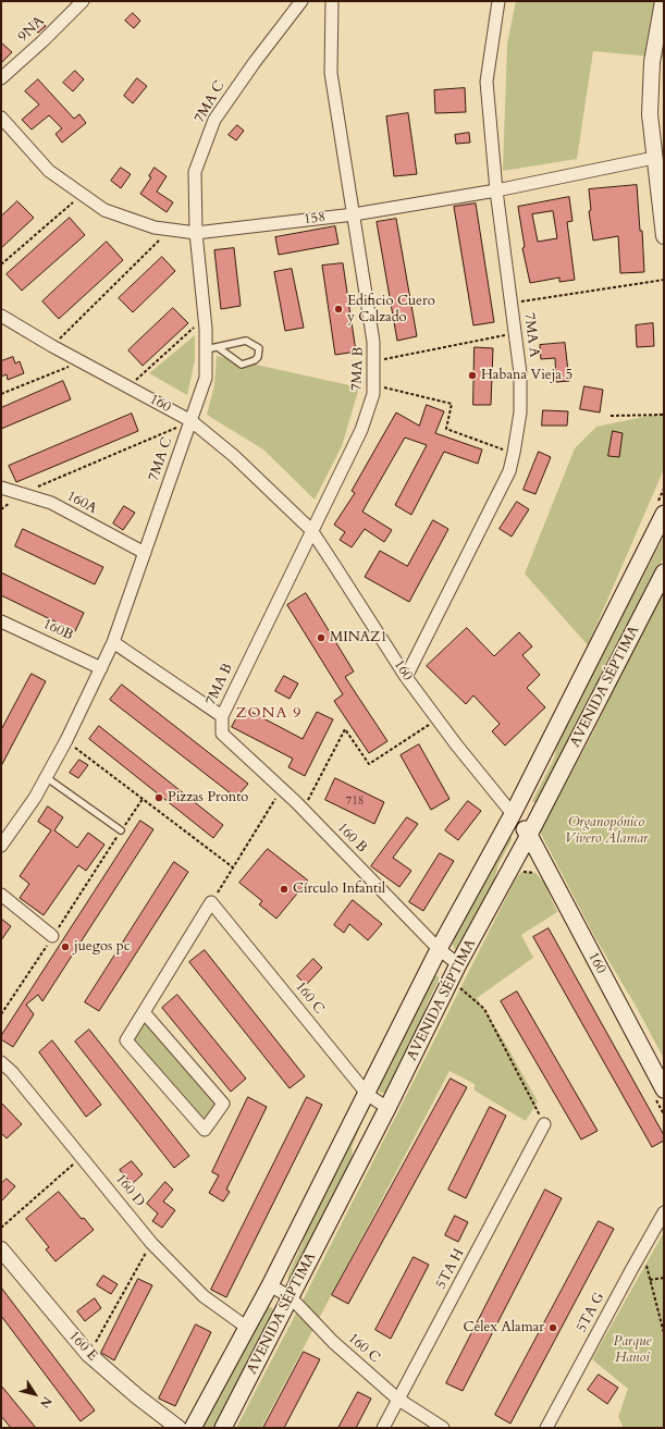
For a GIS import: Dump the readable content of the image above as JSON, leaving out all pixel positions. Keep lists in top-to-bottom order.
{
  "streets": {
    "main road": ["160", "AVENIDA SÉPTIMA"],
    "street": [
      "9NA",
      "7MA C",
      "158",
      "7MA A",
      "7MA B",
      "160A",
      "160B",
      "160 B",
      "160 C",
      "160 D",
      "5TA H",
      "5TA G",
      "160 E"
    ]
  },
  "crossings": [
    ["7MA C", "158"],
    ["7MA C", "160"],
    ["7MA C", "160A"],
    ["7MA C", "160B"],
    ["158", "7MA A"],
    ["158", "7MA B"],
    ["7MA A", "160"],
    ["7MA B", "160"],
    ["7MA B", "160 B"],
    ["160", "AVENIDA SÉPTIMA"],
    ["AVENIDA SÉPTIMA", "160 B"],
    ["AVENIDA SÉPTIMA", "160 C"],
    ["AVENIDA SÉPTIMA", "160 D"],
    ["160 C", "5TA H"]
  ],
  "districts": ["ZONA 9"],
  "parks": ["Organopónico Vivero Alamar", "Parque Hanoi"],
  "places": [
    "Edificio Cuero y Calzado",
    "Habana Vieja 5",
    "MINAZ1",
    "Pizzas Pronto",
    "Círculo Infantil",
    "juegos pc",
    "Celex Alamar"
  ],
  "house_numbers": ["718"],
  "north": "bottom right"
}
